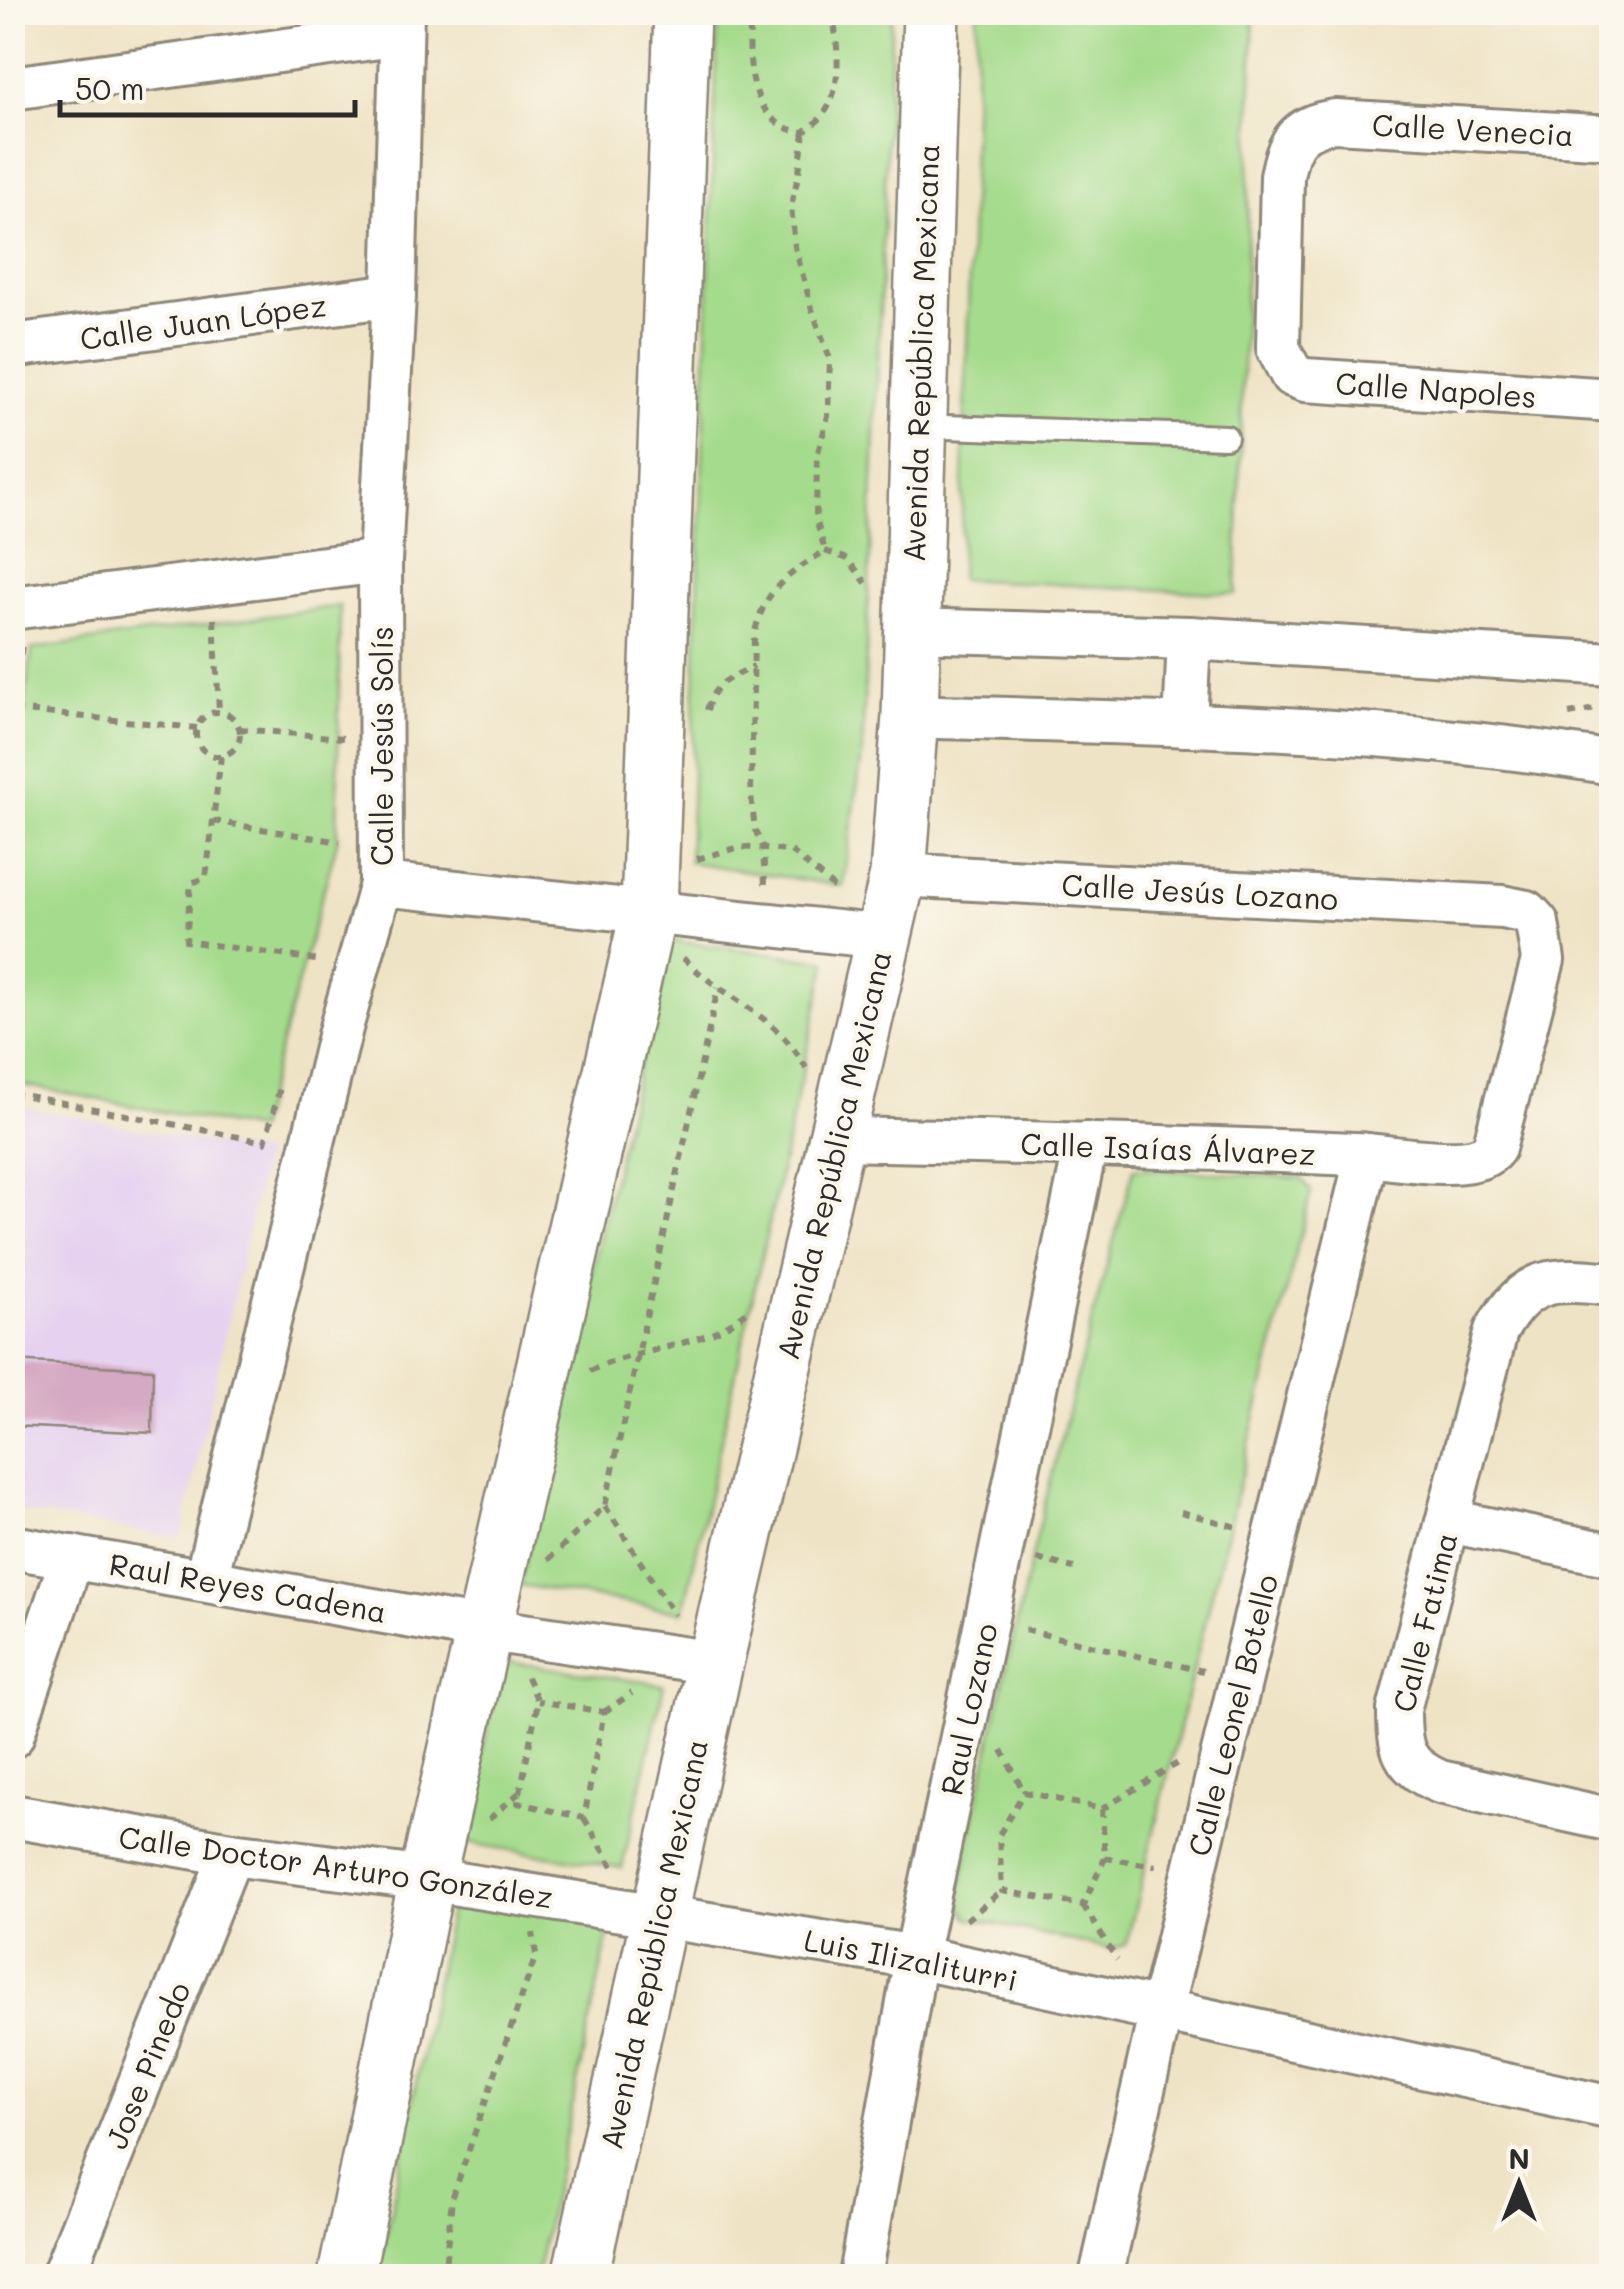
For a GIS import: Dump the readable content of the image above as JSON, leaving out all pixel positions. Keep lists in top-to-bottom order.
{
  "streets": {
    "main road": ["Avenida República Mexicana"],
    "street": [
      "Calle Venecia",
      "Calle Juan López",
      "Calle Napoles",
      "Calle Jesús Solís",
      "Calle Jesús Lozano",
      "Calle Isaías Álvarez",
      "Raul Reyes Cadena",
      "Calle Fatima",
      "Raul Lozano",
      "Calle Leonel Botello",
      "Calle Doctor Arturo González",
      "Luis Ilizaliturri",
      "Jose Pinedo"
    ]
  },
  "crossings": [
    ["Calle Venecia", "Calle Napoles"],
    ["Calle Juan López", "Calle Jesús Solís"],
    ["Avenida República Mexicana", "Calle Jesús Lozano"],
    ["Avenida República Mexicana", "Calle Isaías Álvarez"],
    ["Avenida República Mexicana", "Raul Reyes Cadena"],
    ["Avenida República Mexicana", "Calle Doctor Arturo González"],
    ["Avenida República Mexicana", "Luis Ilizaliturri"],
    ["Calle Jesús Solís", "Raul Reyes Cadena"],
    ["Calle Jesús Lozano", "Calle Isaías Álvarez"],
    ["Calle Isaías Álvarez", "Raul Lozano"],
    ["Calle Isaías Álvarez", "Calle Leonel Botello"],
    ["Raul Lozano", "Luis Ilizaliturri"],
    ["Calle Leonel Botello", "Luis Ilizaliturri"],
    ["Calle Doctor Arturo González", "Luis Ilizaliturri"],
    ["Calle Doctor Arturo González", "Jose Pinedo"]
  ],
  "scale_bar": "50 m",
  "north": "top"
}
